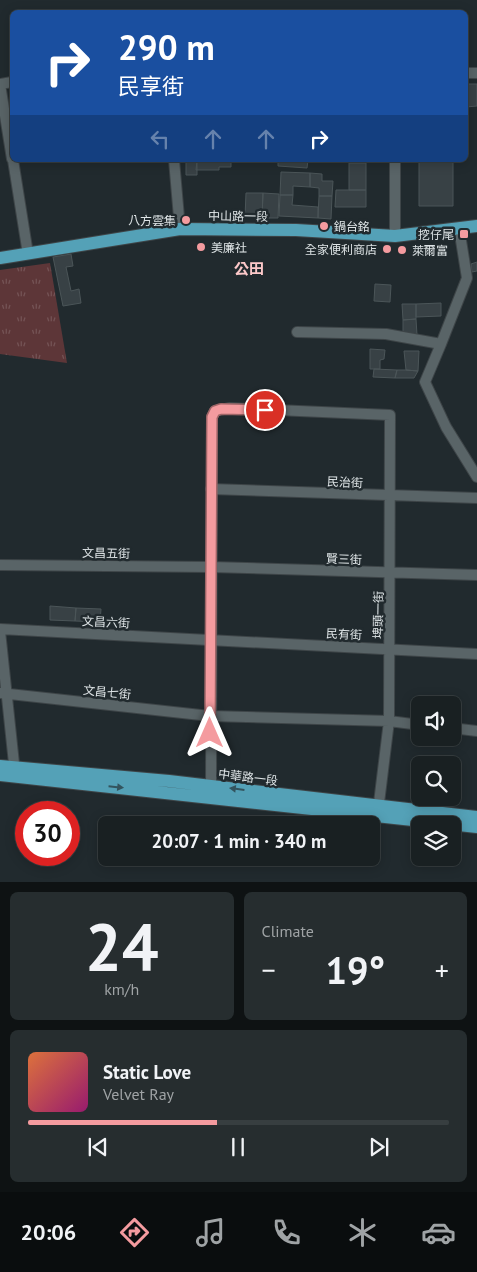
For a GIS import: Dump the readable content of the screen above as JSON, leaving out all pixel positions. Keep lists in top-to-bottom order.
{
  "streets": {
    "main road": ["中山路一段", "中華路一段"],
    "street": [
      "民治街",
      "文昌五街",
      "賢三街",
      "埤頭一街",
      "文昌六街",
      "民有街",
      "文昌七街"
    ]
  },
  "crossings": [
    ["民治街", "埤頭一街"],
    ["文昌五街", "賢三街"],
    ["賢三街", "埤頭一街"],
    ["埤頭一街", "民有街"],
    ["埤頭一街", "文昌七街"],
    ["埤頭一街", "中華路一段"],
    ["文昌六街", "民有街"]
  ],
  "districts": ["公田"],
  "places": {
    "other": [
      "八方雲集",
      "鍋台銘",
      "美廉社",
      "全家便利商店",
      "萊爾富"
    ],
    "transit": ["挖仔尾"]
  },
  "page": {
    "turn": ["290 m", "民享街"],
    "limit": "30",
    "trip": "20:07 · 1 min · 340 m",
    "tile": [
      ["24", "km/h"],
      "Climate"
    ],
    "heat": ["−", "19°", "+"],
    "song": ["Static Love", "Velvet Ray"],
    "tabs": "20:06"
  }
}
